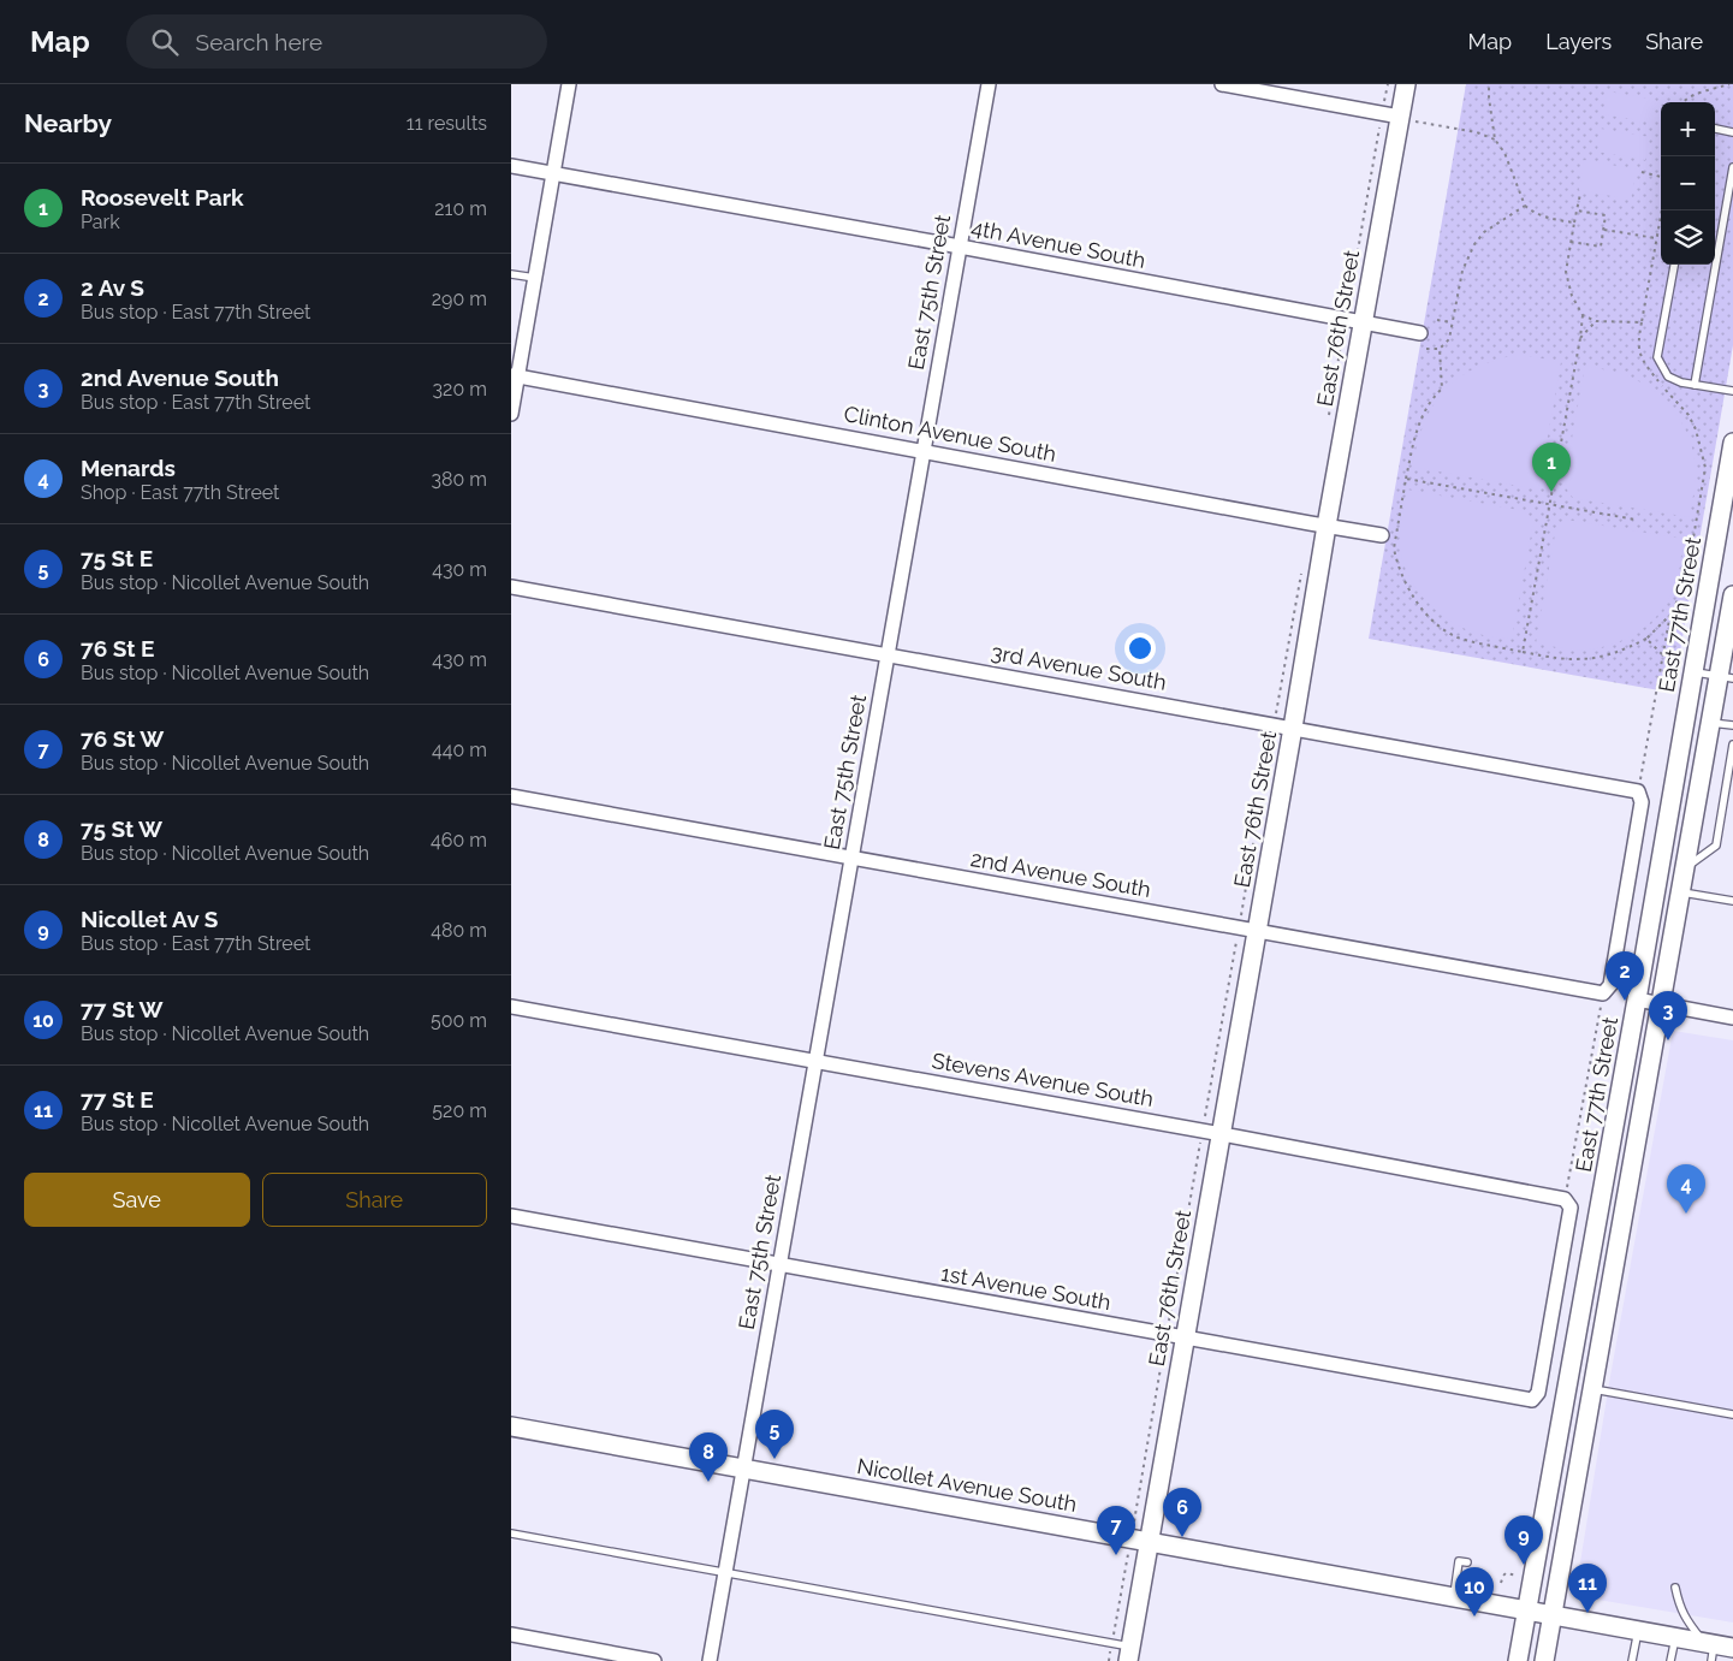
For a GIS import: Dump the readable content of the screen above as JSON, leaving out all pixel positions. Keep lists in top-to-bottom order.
{
  "streets": {
    "street": [
      "4th Avenue South",
      "East 75th Street",
      "East 76th Street",
      "Clinton Avenue South",
      "East 77th Street",
      "3rd Avenue South",
      "2nd Avenue South",
      "Stevens Avenue South",
      "1st Avenue South",
      "Nicollet Avenue South"
    ]
  },
  "crossings": [
    ["4th Avenue South", "East 75th Street"],
    ["4th Avenue South", "East 76th Street"],
    ["East 75th Street", "Clinton Avenue South"],
    ["East 75th Street", "3rd Avenue South"],
    ["East 75th Street", "2nd Avenue South"],
    ["East 75th Street", "Stevens Avenue South"],
    ["East 75th Street", "1st Avenue South"],
    ["East 75th Street", "Nicollet Avenue South"],
    ["East 76th Street", "Clinton Avenue South"],
    ["East 76th Street", "3rd Avenue South"],
    ["East 76th Street", "2nd Avenue South"],
    ["East 76th Street", "Stevens Avenue South"],
    ["East 76th Street", "1st Avenue South"],
    ["East 76th Street", "Nicollet Avenue South"],
    ["East 77th Street", "Nicollet Avenue South"],
    ["Stevens Avenue South", "1st Avenue South"]
  ],
  "page": {
    "header": "Map",
    "search": "Search here",
    "nav": ["Map", "Layers", "Share"],
    "heading": ["Nearby", "11 results"],
    "map_buttons": ["+", "−"],
    "list": [
      {
        "mark": "1",
        "name": "Roosevelt Park",
        "note": "Park",
        "value": "210 m"
      },
      {
        "mark": "2",
        "name": "2 Av S",
        "note": "Bus stop · East 77th Street",
        "value": "290 m"
      },
      {
        "mark": "3",
        "name": "2nd Avenue South",
        "note": "Bus stop · East 77th Street",
        "value": "320 m"
      },
      {
        "mark": "4",
        "name": "Menards",
        "note": "Shop · East 77th Street",
        "value": "380 m"
      },
      {
        "mark": "5",
        "name": "75 St E",
        "note": "Bus stop · Nicollet Avenue South",
        "value": "430 m"
      },
      {
        "mark": "6",
        "name": "76 St E",
        "note": "Bus stop · Nicollet Avenue South",
        "value": "430 m"
      },
      {
        "mark": "7",
        "name": "76 St W",
        "note": "Bus stop · Nicollet Avenue South",
        "value": "440 m"
      },
      {
        "mark": "8",
        "name": "75 St W",
        "note": "Bus stop · Nicollet Avenue South",
        "value": "460 m"
      },
      {
        "mark": "9",
        "name": "Nicollet Av S",
        "note": "Bus stop · East 77th Street",
        "value": "480 m"
      },
      {
        "mark": "10",
        "name": "77 St W",
        "note": "Bus stop · Nicollet Avenue South",
        "value": "500 m"
      },
      {
        "mark": "11",
        "name": "77 St E",
        "note": "Bus stop · Nicollet Avenue South",
        "value": "520 m"
      }
    ],
    "pins": [
      "1",
      "2",
      "3",
      "4",
      "5",
      "8",
      "6",
      "7",
      "9",
      "11",
      "10"
    ],
    "buttons": ["Save", "Share"]
  }
}
